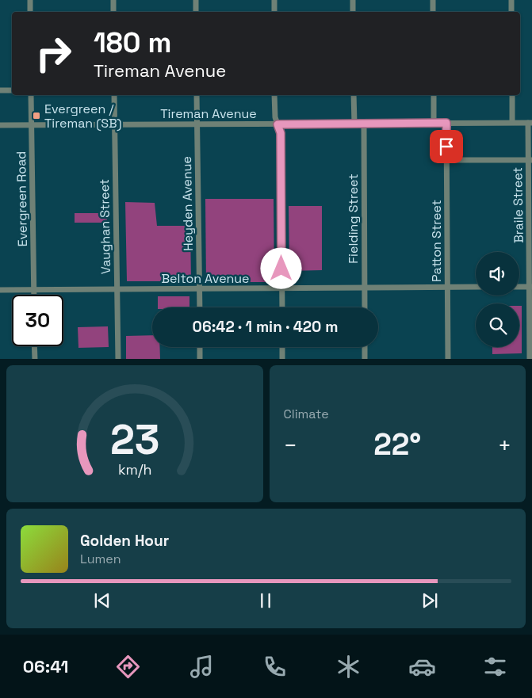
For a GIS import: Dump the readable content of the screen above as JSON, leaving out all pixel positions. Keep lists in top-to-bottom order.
{
  "streets": {
    "street": [
      "Tireman Avenue",
      "Evergreen Road",
      "Heyden Avenue",
      "Braile Street",
      "Fielding Street",
      "Vaughan Street",
      "Patton Street",
      "Belton Avenue"
    ]
  },
  "crossings": [
    ["Tireman Avenue", "Evergreen Road"],
    ["Tireman Avenue", "Heyden Avenue"],
    ["Tireman Avenue", "Braile Street"],
    ["Tireman Avenue", "Fielding Street"],
    ["Tireman Avenue", "Vaughan Street"],
    ["Tireman Avenue", "Patton Street"],
    ["Evergreen Road", "Belton Avenue"],
    ["Heyden Avenue", "Belton Avenue"],
    ["Fielding Street", "Belton Avenue"],
    ["Vaughan Street", "Belton Avenue"],
    ["Patton Street", "Belton Avenue"]
  ],
  "places": {
    "transit": ["Evergreen / Tireman (SB)"]
  },
  "page": {
    "turn": ["180 m", "Tireman Avenue"],
    "limit": "30",
    "trip": "06:42 · 1 min · 420 m",
    "tile": "Climate",
    "heat": ["−", "22°", "+"],
    "song": ["Golden Hour", "Lumen"],
    "tabs": "06:41",
    "gauge": ["23", "km/h"]
  }
}
